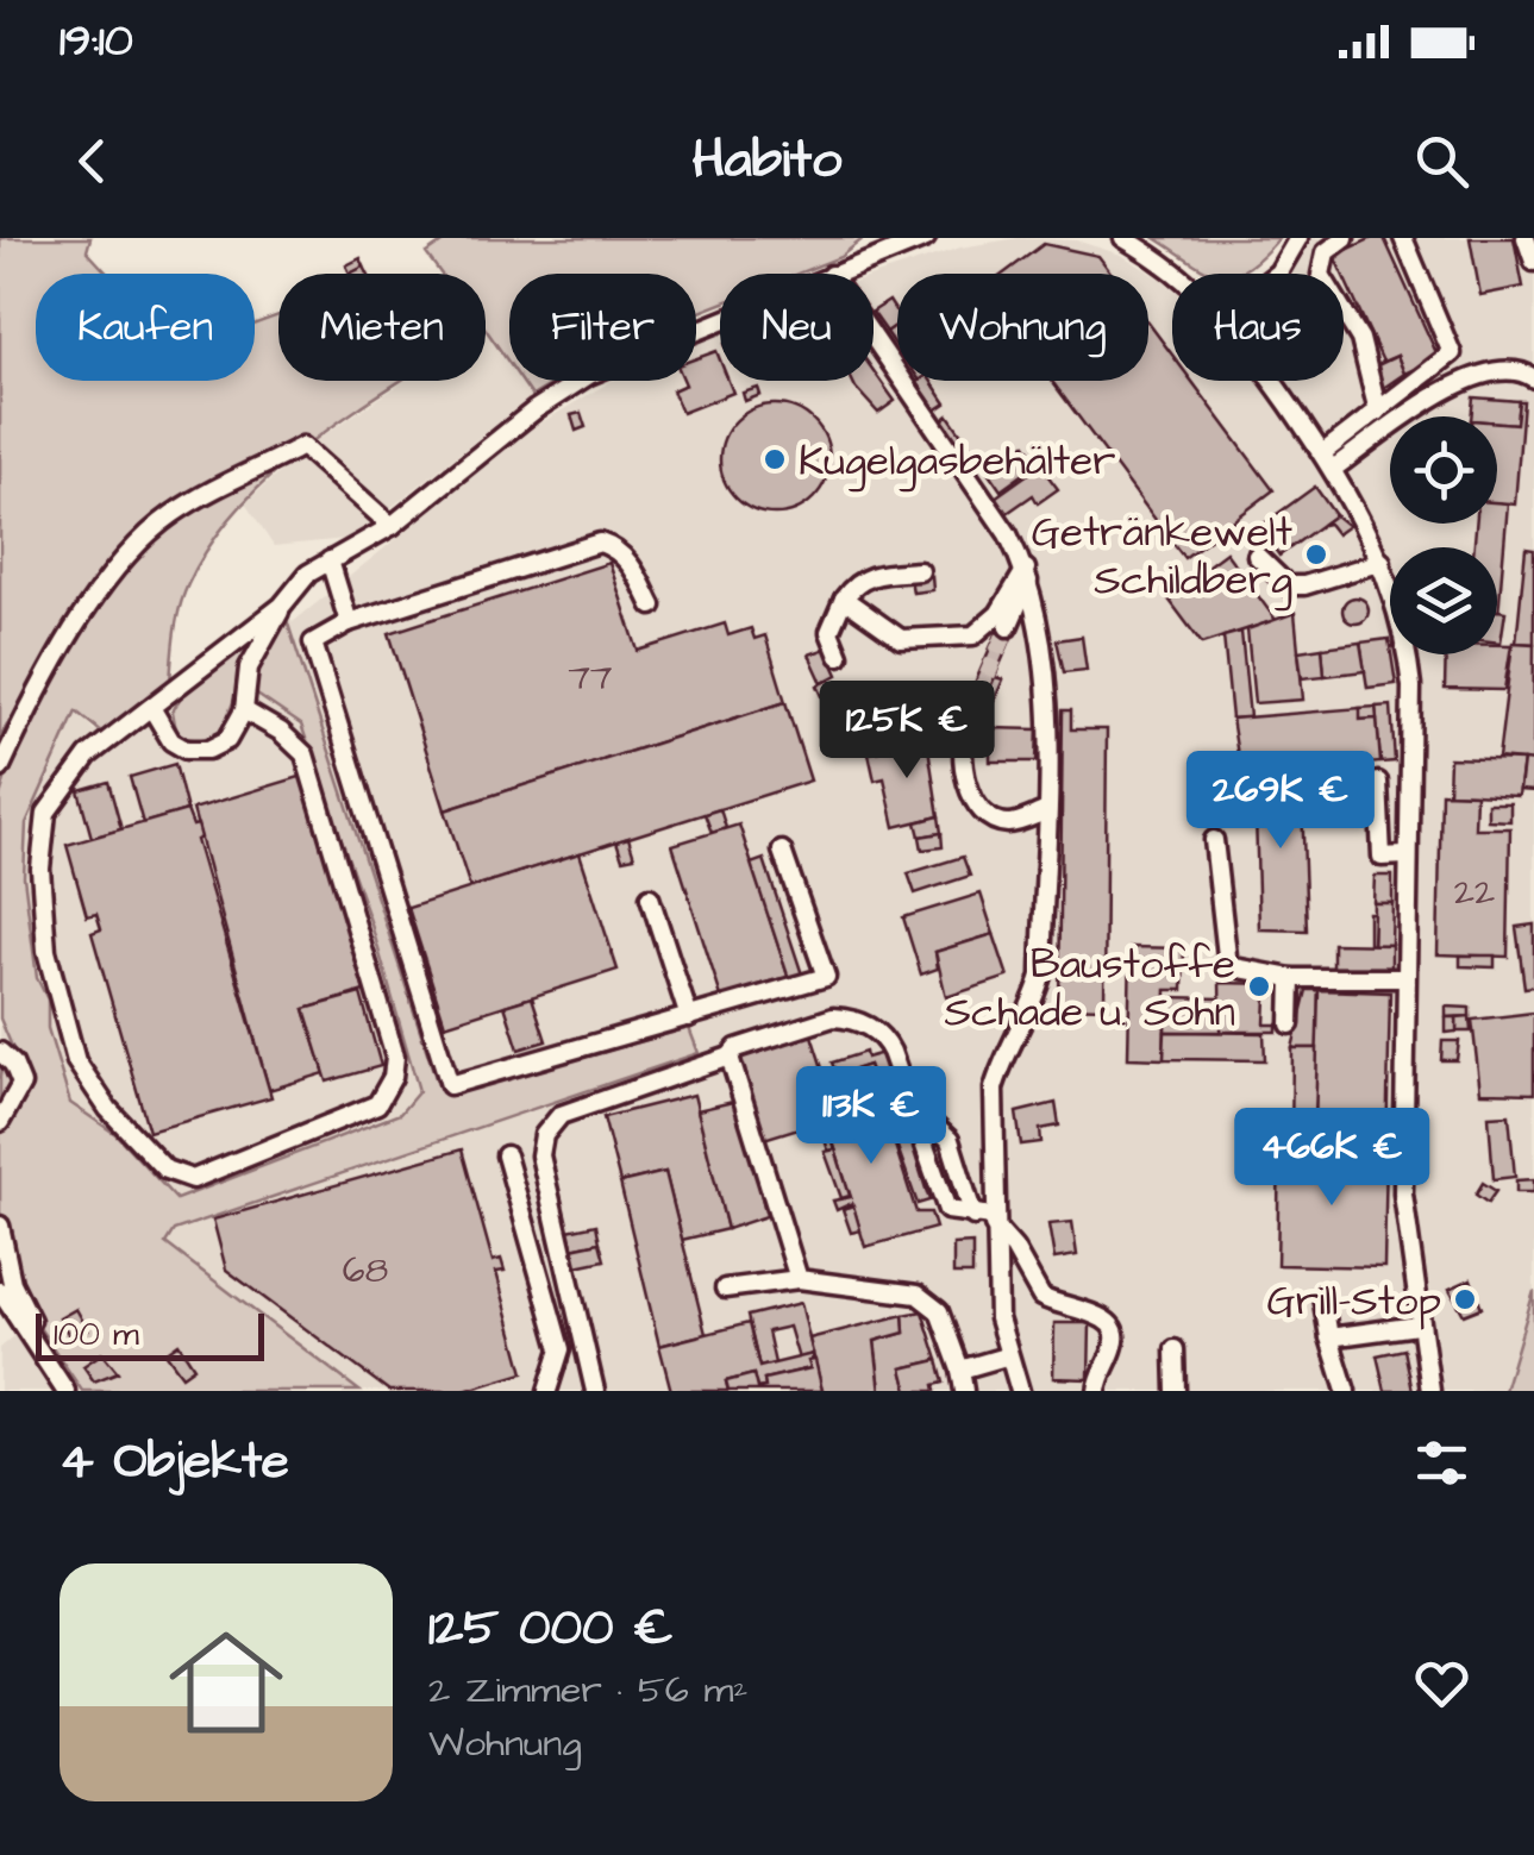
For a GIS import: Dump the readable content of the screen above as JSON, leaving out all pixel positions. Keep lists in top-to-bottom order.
{
  "places": [
    "Kugelgasbehälter",
    "Getränkewelt Schildberg",
    "Baustoffe Schade u. Sohn",
    "Grill-Stop"
  ],
  "house_numbers": ["77", "22", "68"],
  "scale_bar": "100 m",
  "page": {
    "status": "19:10",
    "header": "Habito",
    "chip": [
      "Kaufen",
      "Mieten",
      "Filter",
      "Neu",
      "Wohnung",
      "Haus"
    ],
    "price": [
      "125K €",
      "269K €",
      "113K €",
      "466K €"
    ],
    "scale": "100 m",
    "heading": "4 Objekte",
    "list": [
      {
        "name": "125 000 €",
        "note": "2 Zimmer · 56 m² · Wohnung"
      }
    ]
  }
}
